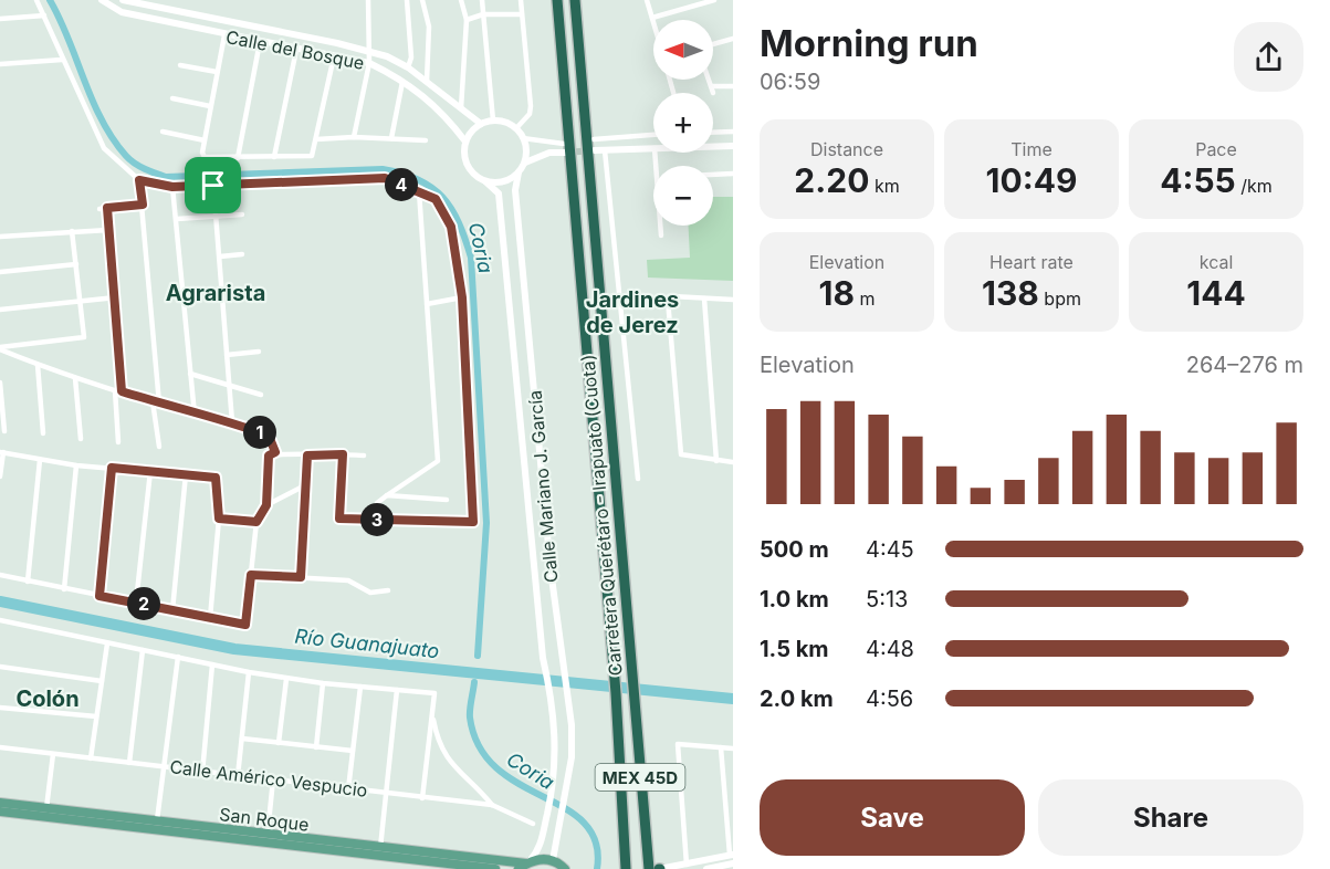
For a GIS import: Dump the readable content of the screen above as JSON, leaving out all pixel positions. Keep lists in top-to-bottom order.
{
  "streets": {
    "highway": ["Carretera Querétaro - Irapuato (Cuota)", "MEX 45D"],
    "main road": ["San Roque"],
    "street": ["Calle del Bosque", "Calle Mariano J. García", "Calle Américo Vespucio"]
  },
  "crossings": [
    ["Calle del Bosque", "Calle Mariano J. García"],
    ["Calle Mariano J. García", "San Roque"]
  ],
  "districts": ["Agrarista", "Jardines de Jerez", "Colón"],
  "water": ["Coria", "Río Guanajuato"],
  "north": "left",
  "page": {
    "heading": ["Morning run", "06:59"],
    "map_buttons": ["+", "−"],
    "stats": [
      ["Distance", "2.20 km"],
      ["Time", "10:49"],
      ["Pace", "4:55 /km"],
      ["Elevation", "18 m"],
      ["Heart rate", "138 bpm"],
      ["kcal", "144"]
    ],
    "pins": [
      "4",
      "1",
      "3",
      "2"
    ],
    "chart": ["Elevation", "264–276 m"],
    "list": [
      {
        "name": "500 m",
        "note": "4:45"
      },
      {
        "name": "1.0 km",
        "note": "5:13"
      },
      {
        "name": "1.5 km",
        "note": "4:48"
      },
      {
        "name": "2.0 km",
        "note": "4:56"
      }
    ],
    "buttons": ["Save", "Share"]
  }
}
